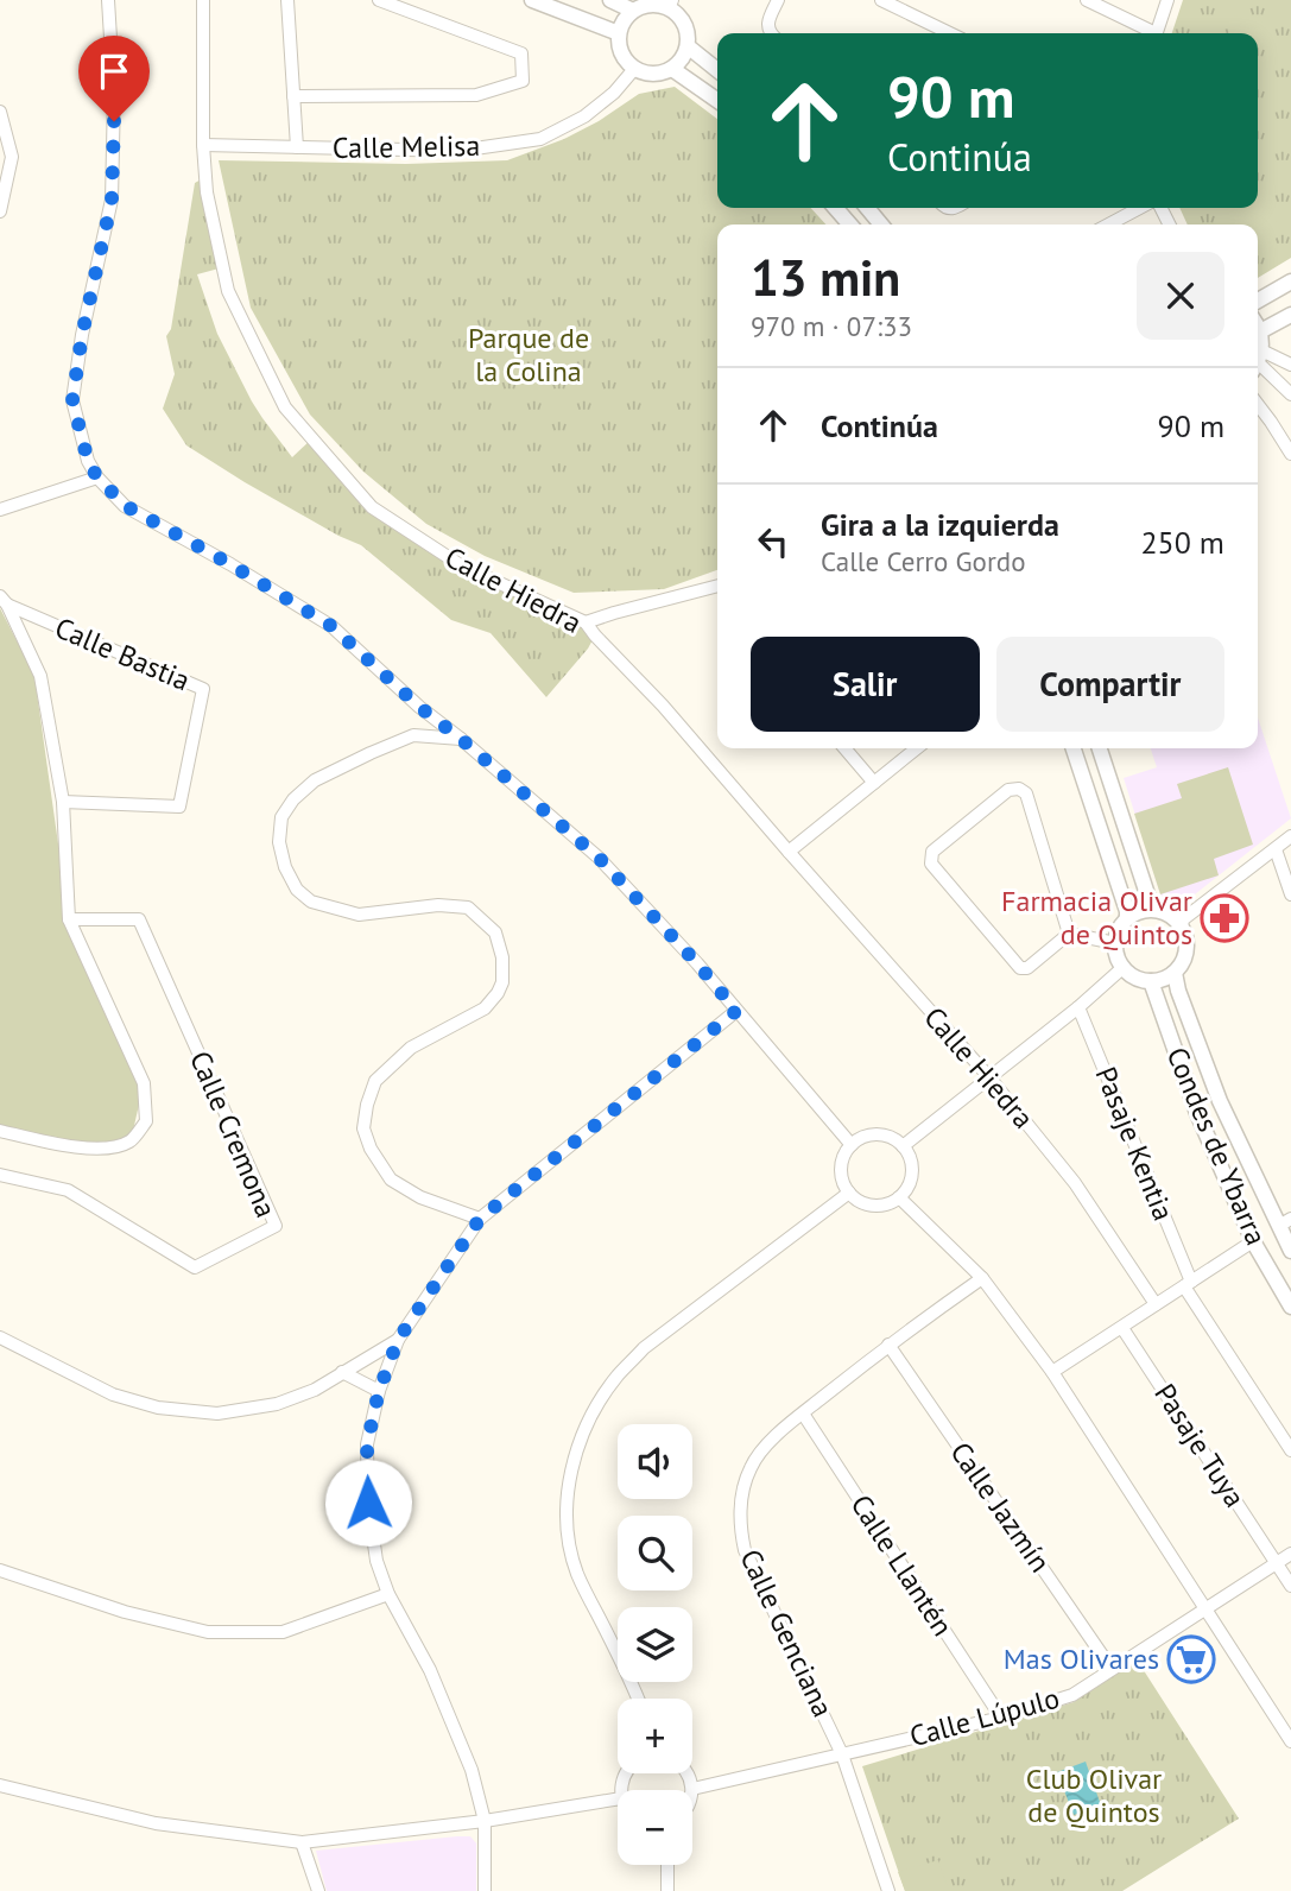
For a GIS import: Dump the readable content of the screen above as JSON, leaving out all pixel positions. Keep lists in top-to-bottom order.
{
  "streets": {
    "main road": ["Condes de Ybarra"],
    "street": [
      "Calle Melisa",
      "Calle Hiedra",
      "Calle Bastia",
      "Calle Cremona",
      "Pasaje Kentia",
      "Pasaje Tuya",
      "Calle Jazmín",
      "Calle Llantén",
      "Calle Genciana",
      "Calle Lúpulo"
    ]
  },
  "crossings": [
    ["Calle Melisa", "Calle Hiedra"],
    ["Pasaje Tuya", "Calle Lúpulo"],
    ["Calle Jazmín", "Calle Genciana"],
    ["Calle Jazmín", "Calle Lúpulo"],
    ["Calle Llantén", "Calle Genciana"],
    ["Calle Llantén", "Calle Lúpulo"],
    ["Calle Genciana", "Calle Lúpulo"]
  ],
  "parks": ["Parque de la Colina", "Club Olivar de Quintos"],
  "places": {
    "pharmacy": ["Farmacia Olivar de Quintos"],
    "supermarket": ["Mas Olivares"]
  },
  "page": {
    "turn": ["90 m", "Continúa"],
    "heading": ["13 min", "970 m · 07:33"],
    "list": [
      {
        "name": "Continúa",
        "value": "90 m"
      },
      {
        "name": "Gira a la izquierda",
        "note": "Calle Cerro Gordo",
        "value": "250 m"
      }
    ],
    "buttons": ["Salir", "Compartir"],
    "map_buttons": ["+", "−"]
  }
}
